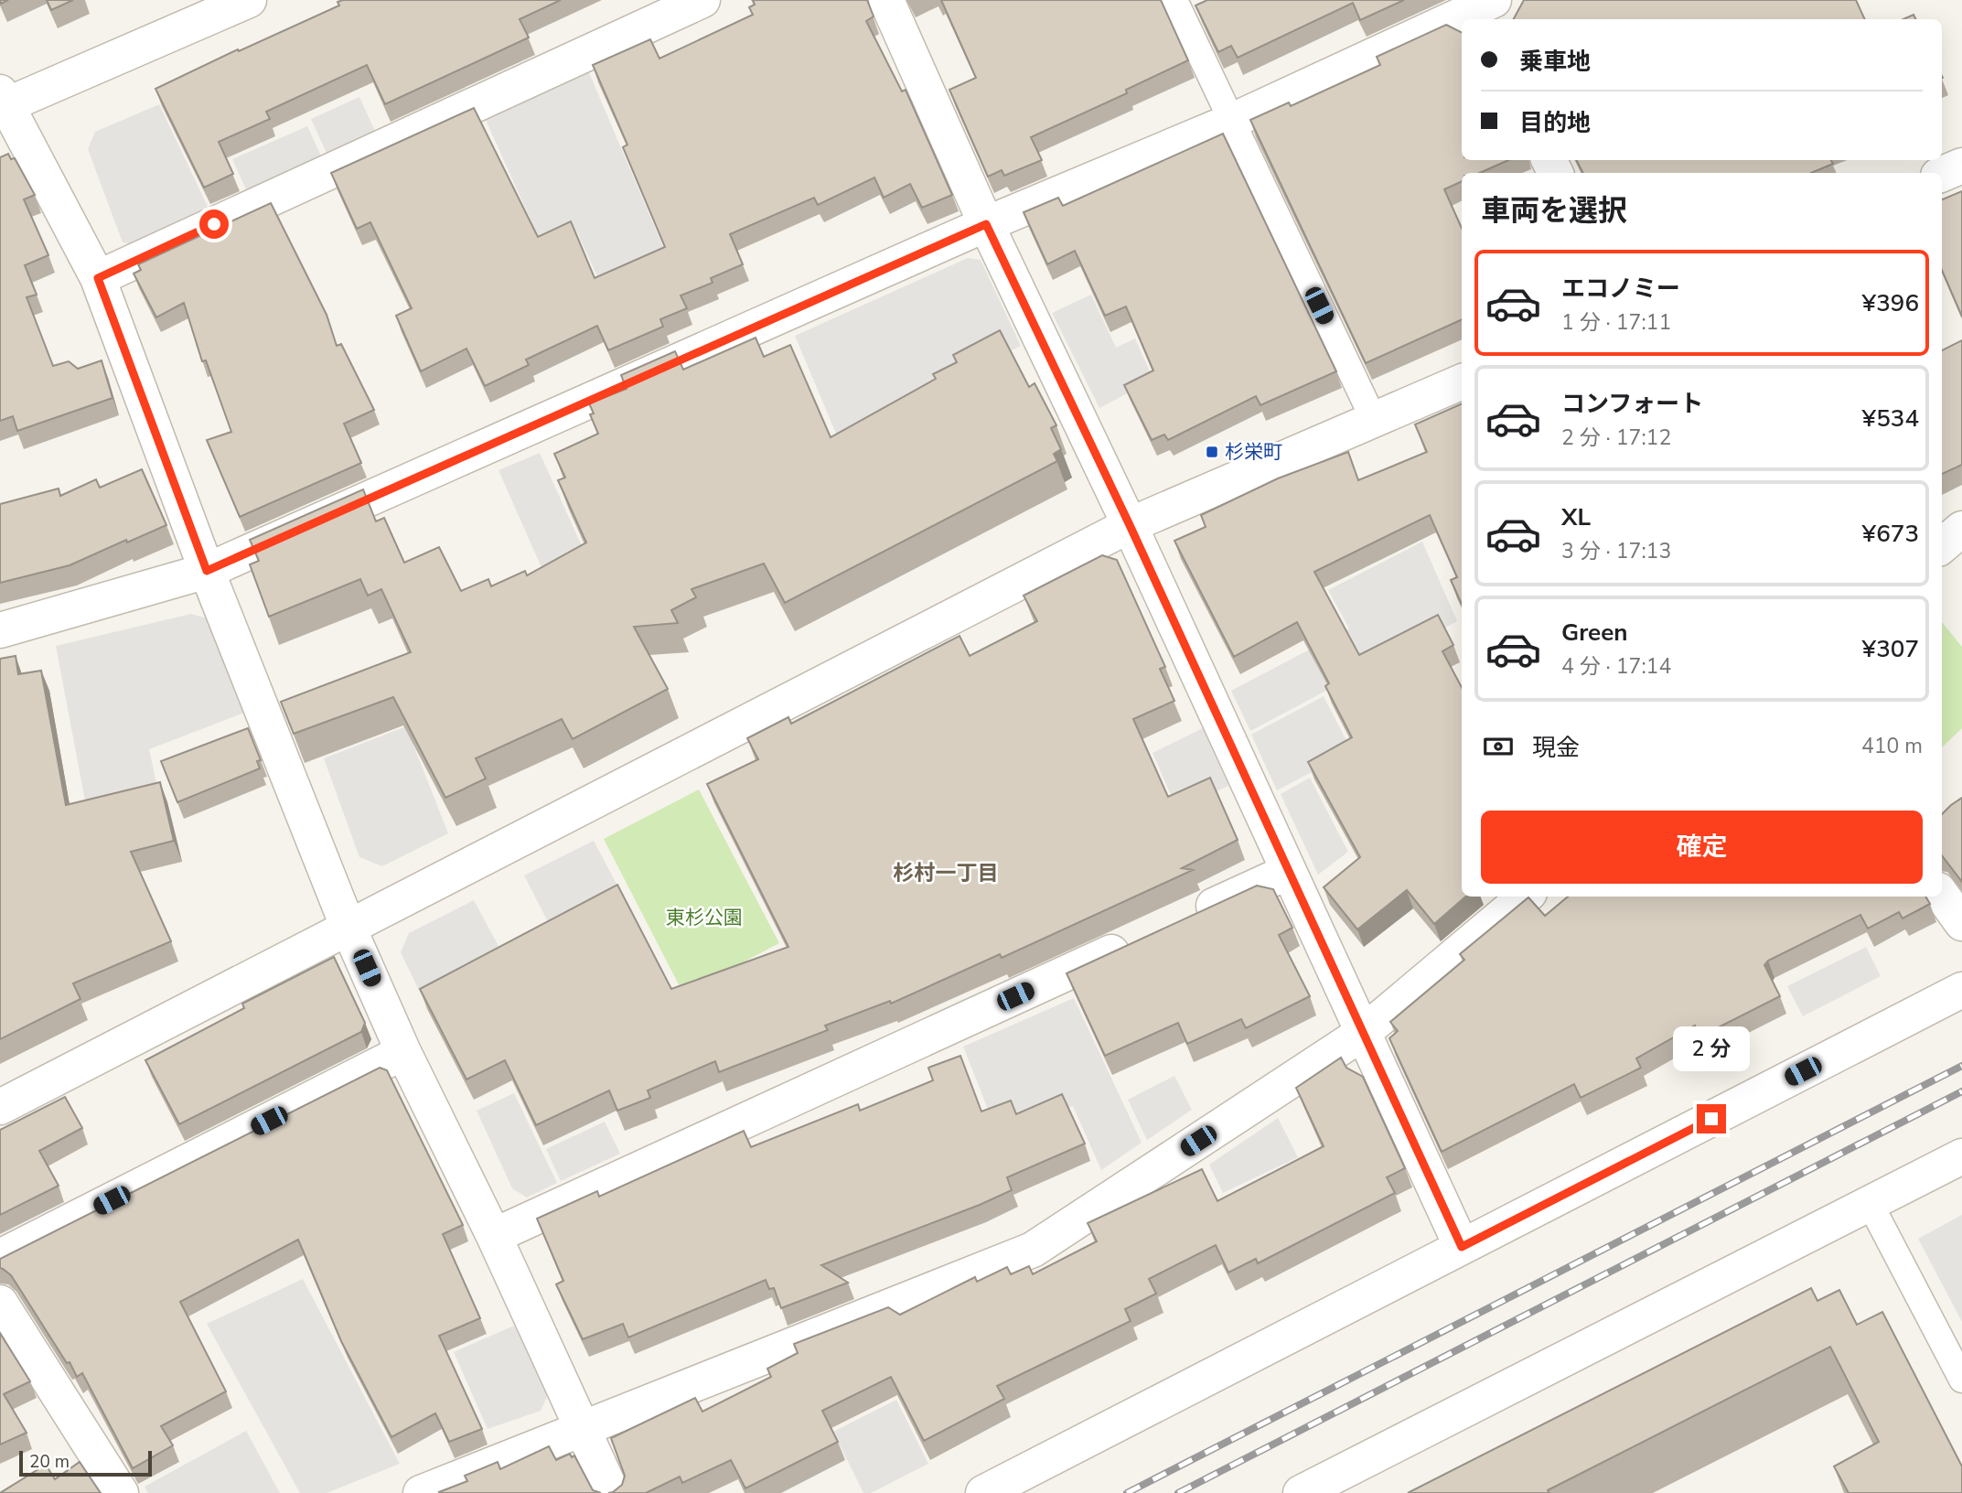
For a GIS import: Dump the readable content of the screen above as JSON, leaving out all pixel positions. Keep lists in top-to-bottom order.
{
  "districts": ["杉村一丁目"],
  "parks": ["東杉公園"],
  "places": {
    "transit": ["杉栄町"]
  },
  "scale_bar": "20 m",
  "page": {
    "banner": ["乗車地", "目的地"],
    "heading": "車両を選択",
    "list": [
      {
        "name": "エコノミー",
        "note": "1 分 · 17:11",
        "value": "¥396"
      },
      {
        "name": "コンフォート",
        "note": "2 分 · 17:12",
        "value": "¥534"
      },
      {
        "name": "XL",
        "note": "3 分 · 17:13",
        "value": "¥673"
      },
      {
        "name": "Green",
        "note": "4 分 · 17:14",
        "value": "¥307"
      }
    ],
    "pay": ["現金", "410 m"],
    "buttons": "確定",
    "bubble": "2 分",
    "scale": "20 m"
  }
}
